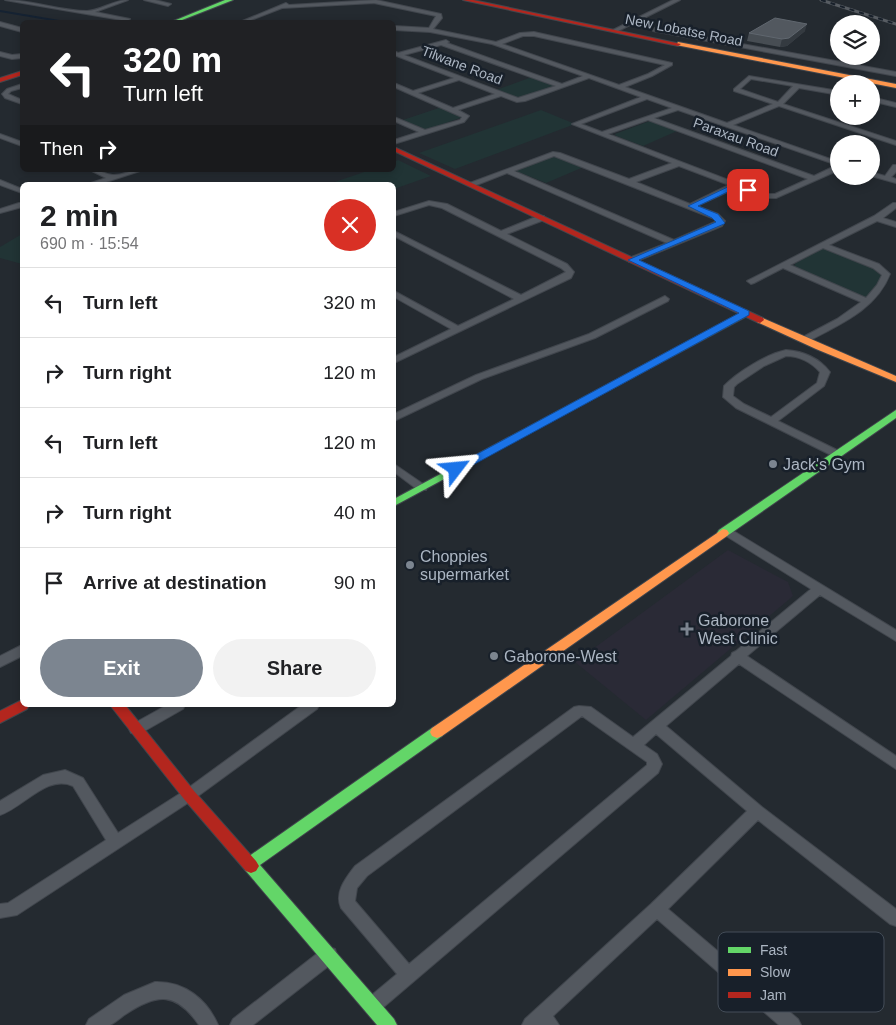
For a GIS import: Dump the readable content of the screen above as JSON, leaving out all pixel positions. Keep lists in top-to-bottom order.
{
  "streets": {
    "street": ["New Lobatse Road", "Tilwane Road", "Paraxau Road"]
  },
  "places": {
    "other": ["Jack's Gym", "Choppies supermarket", "Gaborone-West"],
    "health": ["Gaborone West Clinic"]
  },
  "legend": ["Fast", "Slow", "Jam"],
  "page": {
    "map_buttons": ["+", "−"],
    "turn": ["320 m", "Turn left"],
    "then": "Then",
    "heading": ["2 min", "690 m · 15:54"],
    "list": [
      {
        "name": "Turn left",
        "value": "320 m"
      },
      {
        "name": "Turn right",
        "value": "120 m"
      },
      {
        "name": "Turn left",
        "value": "120 m"
      },
      {
        "name": "Turn right",
        "value": "40 m"
      },
      {
        "name": "Arrive at destination",
        "value": "90 m"
      }
    ],
    "buttons": ["Exit", "Share"]
  }
}
